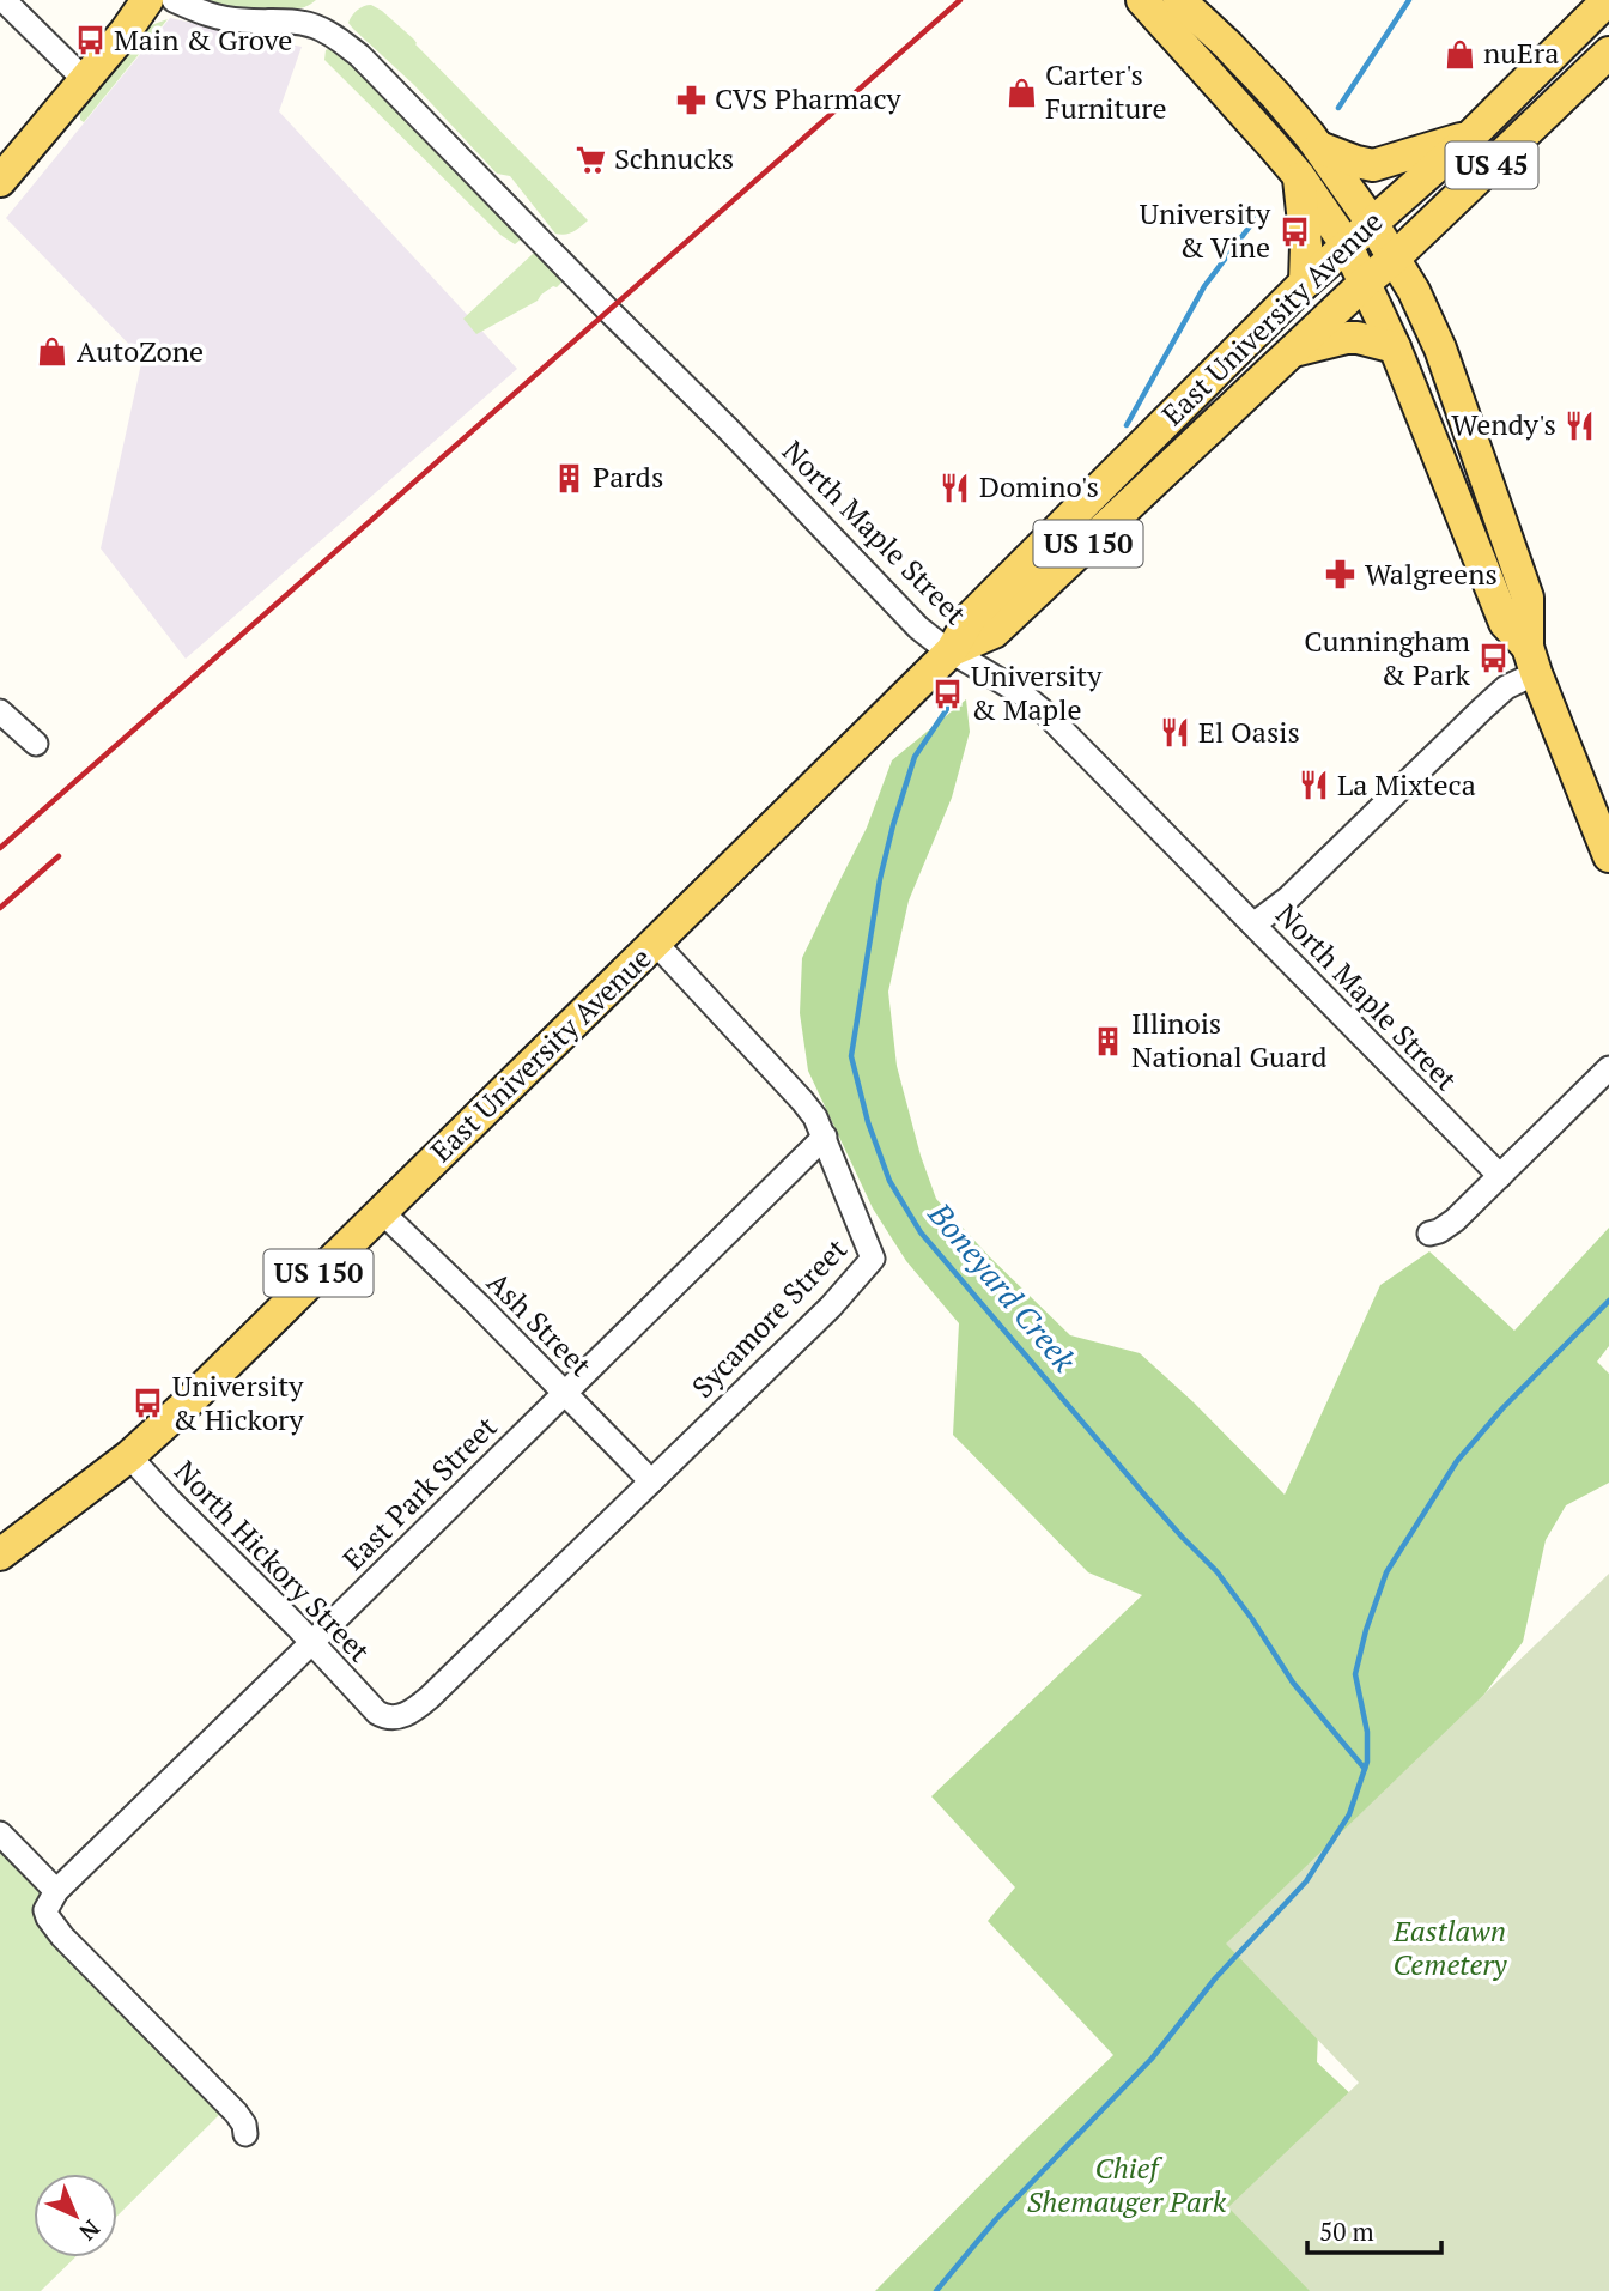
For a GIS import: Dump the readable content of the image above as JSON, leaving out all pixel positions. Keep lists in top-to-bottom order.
{
  "streets": {
    "main road": ["US 45", "East University Avenue", "US 150"],
    "street": [
      "North Maple Street",
      "Sycamore Street",
      "Ash Street",
      "East Park Street",
      "North Hickory Street"
    ]
  },
  "crossings": [
    ["East University Avenue", "North Maple Street"],
    ["East University Avenue", "Sycamore Street"],
    ["East University Avenue", "Ash Street"],
    ["East University Avenue", "North Hickory Street"],
    ["Sycamore Street", "Ash Street"],
    ["Sycamore Street", "East Park Street"],
    ["Sycamore Street", "North Hickory Street"],
    ["Ash Street", "East Park Street"],
    ["Ash Street", "North Hickory Street"],
    ["East Park Street", "North Hickory Street"]
  ],
  "water": ["Boneyard Creek"],
  "parks": ["Eastlawn Cemetery", "Chief Shemauger Park"],
  "places": {
    "bus stop": [
      "Main & Grove",
      "University & Vine",
      "Cunningham & Park",
      "University & Maple",
      "University & Hickory"
    ],
    "shop": ["nuEra", "Carter's Furniture", "AutoZone"],
    "pharmacy": ["CVS Pharmacy", "Walgreens"],
    "supermarket": ["Schnucks"],
    "restaurant": [
      "Wendy's",
      "Domino's",
      "El Oasis",
      "La Mixteca"
    ],
    "building": ["Pards", "Illinois National Guard"]
  },
  "scale_bar": "50 m",
  "north": "bottom right"
}
